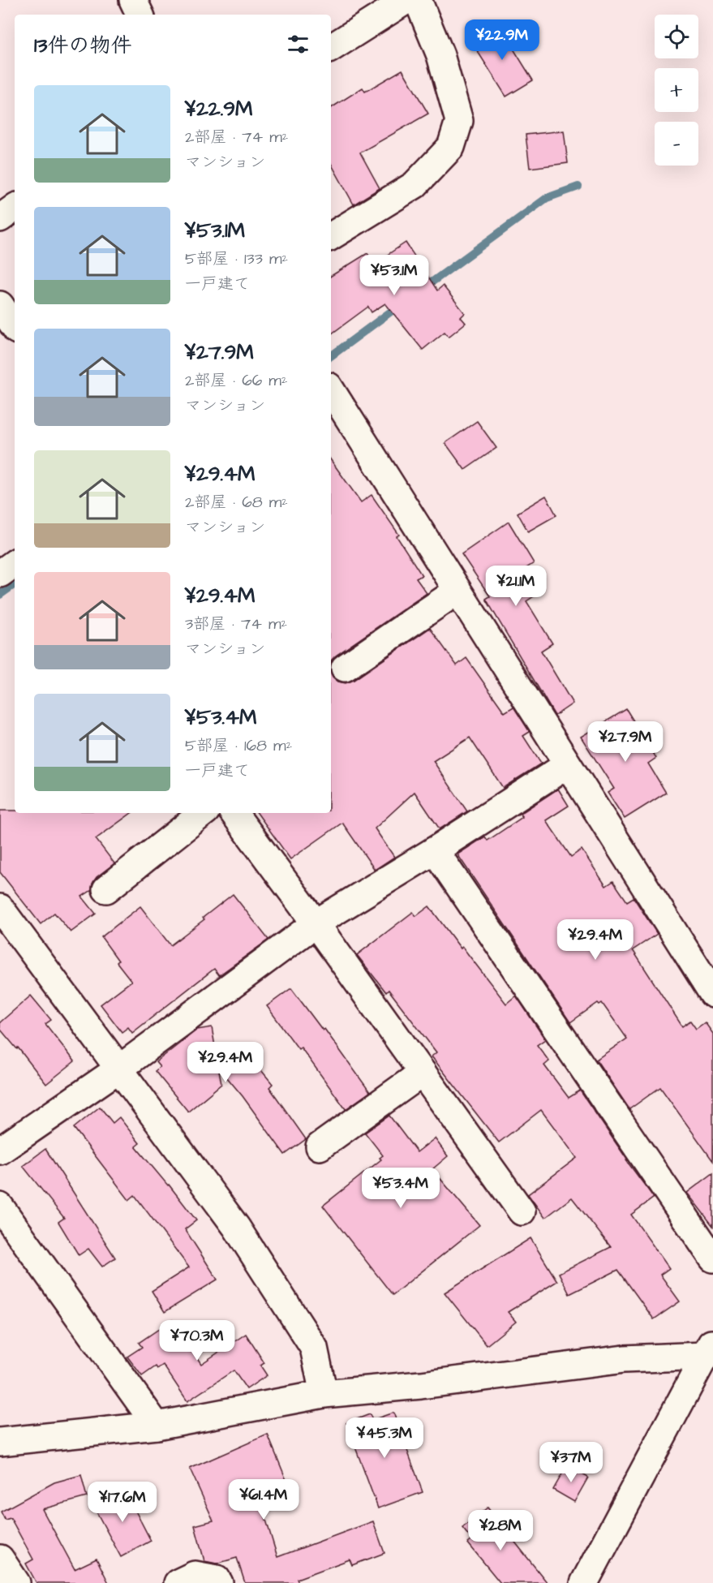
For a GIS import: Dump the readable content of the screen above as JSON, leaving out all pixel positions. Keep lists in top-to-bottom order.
{
  "page": {
    "map_buttons": ["+", "−"],
    "heading": "13件の物件",
    "price": [
      "¥22.9M",
      "¥53.1M",
      "¥21.1M",
      "¥27.9M",
      "¥29.4M",
      "¥29.4M",
      "¥53.4M",
      "¥70.3M",
      "¥45.3M",
      "¥37M",
      "¥61.4M",
      "¥17.6M",
      "¥28M"
    ],
    "list": [
      {
        "name": "¥22.9M",
        "note": "2部屋 · 74 m² · マンション"
      },
      {
        "name": "¥53.1M",
        "note": "5部屋 · 133 m² · 一戸建て"
      },
      {
        "name": "¥27.9M",
        "note": "2部屋 · 66 m² · マンション"
      },
      {
        "name": "¥29.4M",
        "note": "2部屋 · 68 m² · マンション"
      },
      {
        "name": "¥29.4M",
        "note": "3部屋 · 74 m² · マンション"
      },
      {
        "name": "¥53.4M",
        "note": "5部屋 · 168 m² · 一戸建て"
      }
    ]
  }
}
